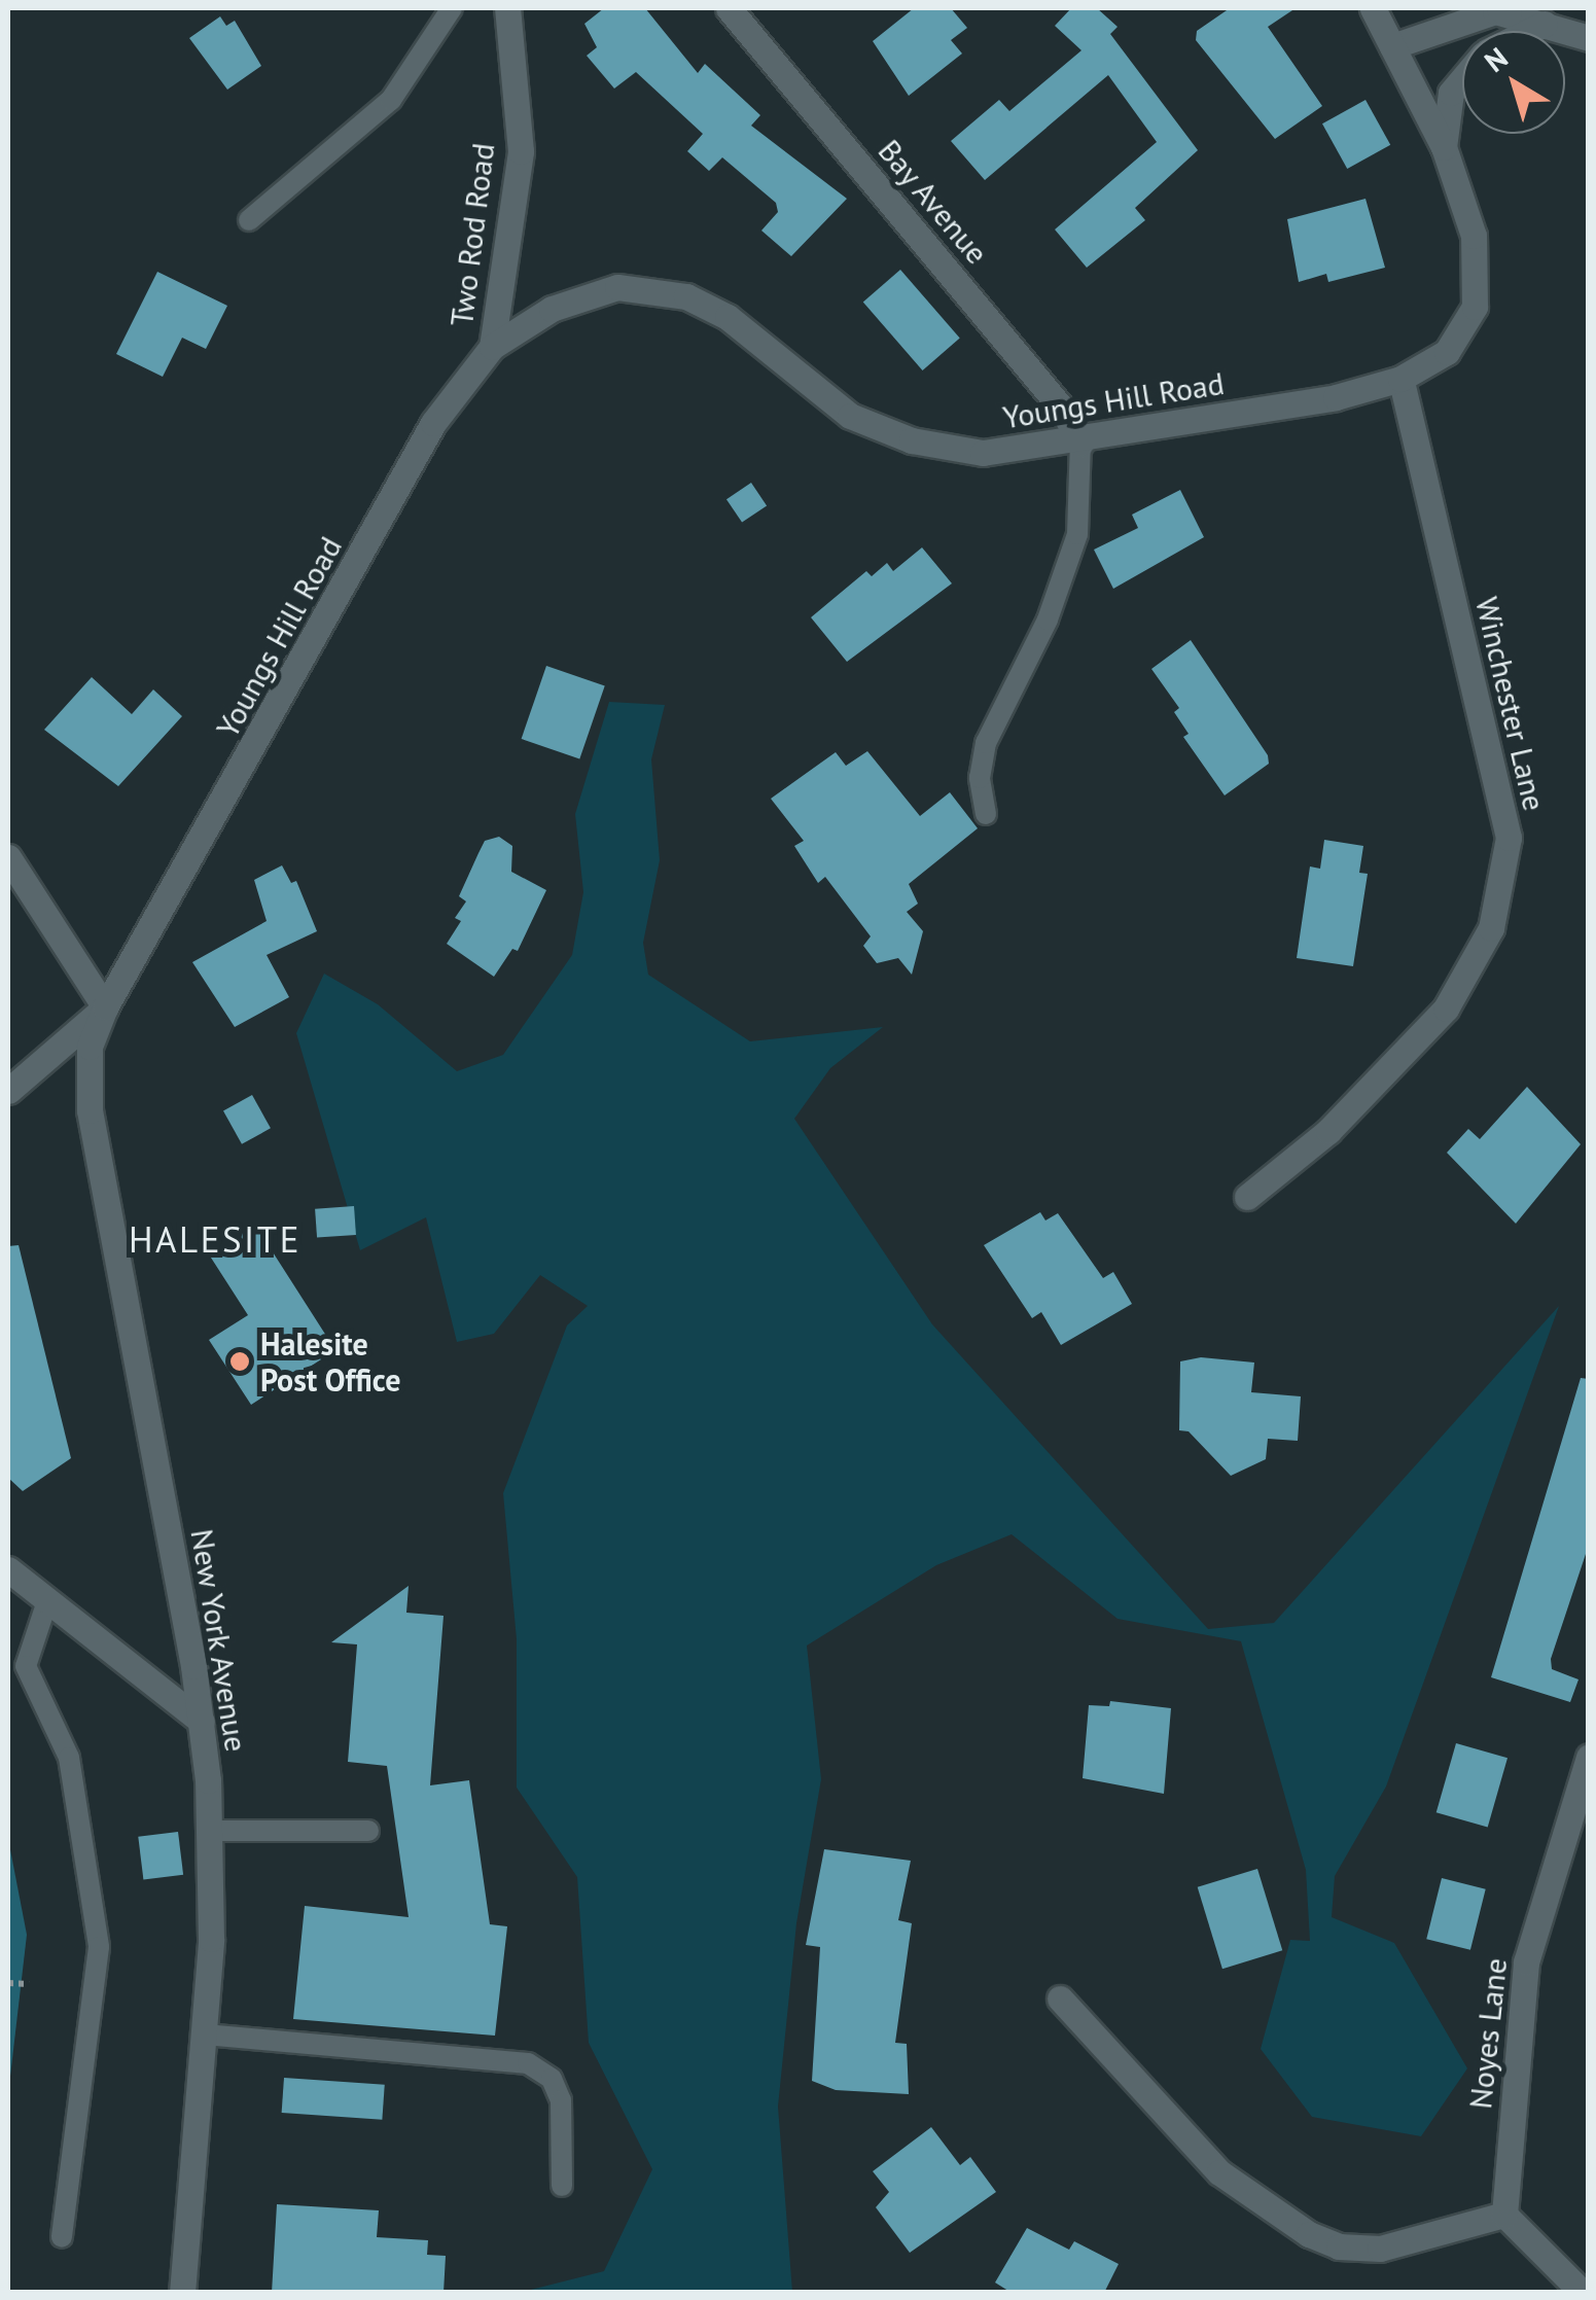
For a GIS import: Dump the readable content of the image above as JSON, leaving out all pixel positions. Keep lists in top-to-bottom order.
{
  "streets": {
    "street": [
      "Bay Avenue",
      "Two Rod Road",
      "Youngs Hill Road",
      "Winchester Lane",
      "New York Avenue",
      "Noyes Lane"
    ]
  },
  "crossings": [
    ["Bay Avenue", "Youngs Hill Road"],
    ["Two Rod Road", "Youngs Hill Road"],
    ["Youngs Hill Road", "Winchester Lane"],
    ["Youngs Hill Road", "New York Avenue"]
  ],
  "districts": ["HALESITE"],
  "places": ["Halesite Post Office"],
  "north": "top left"
}
